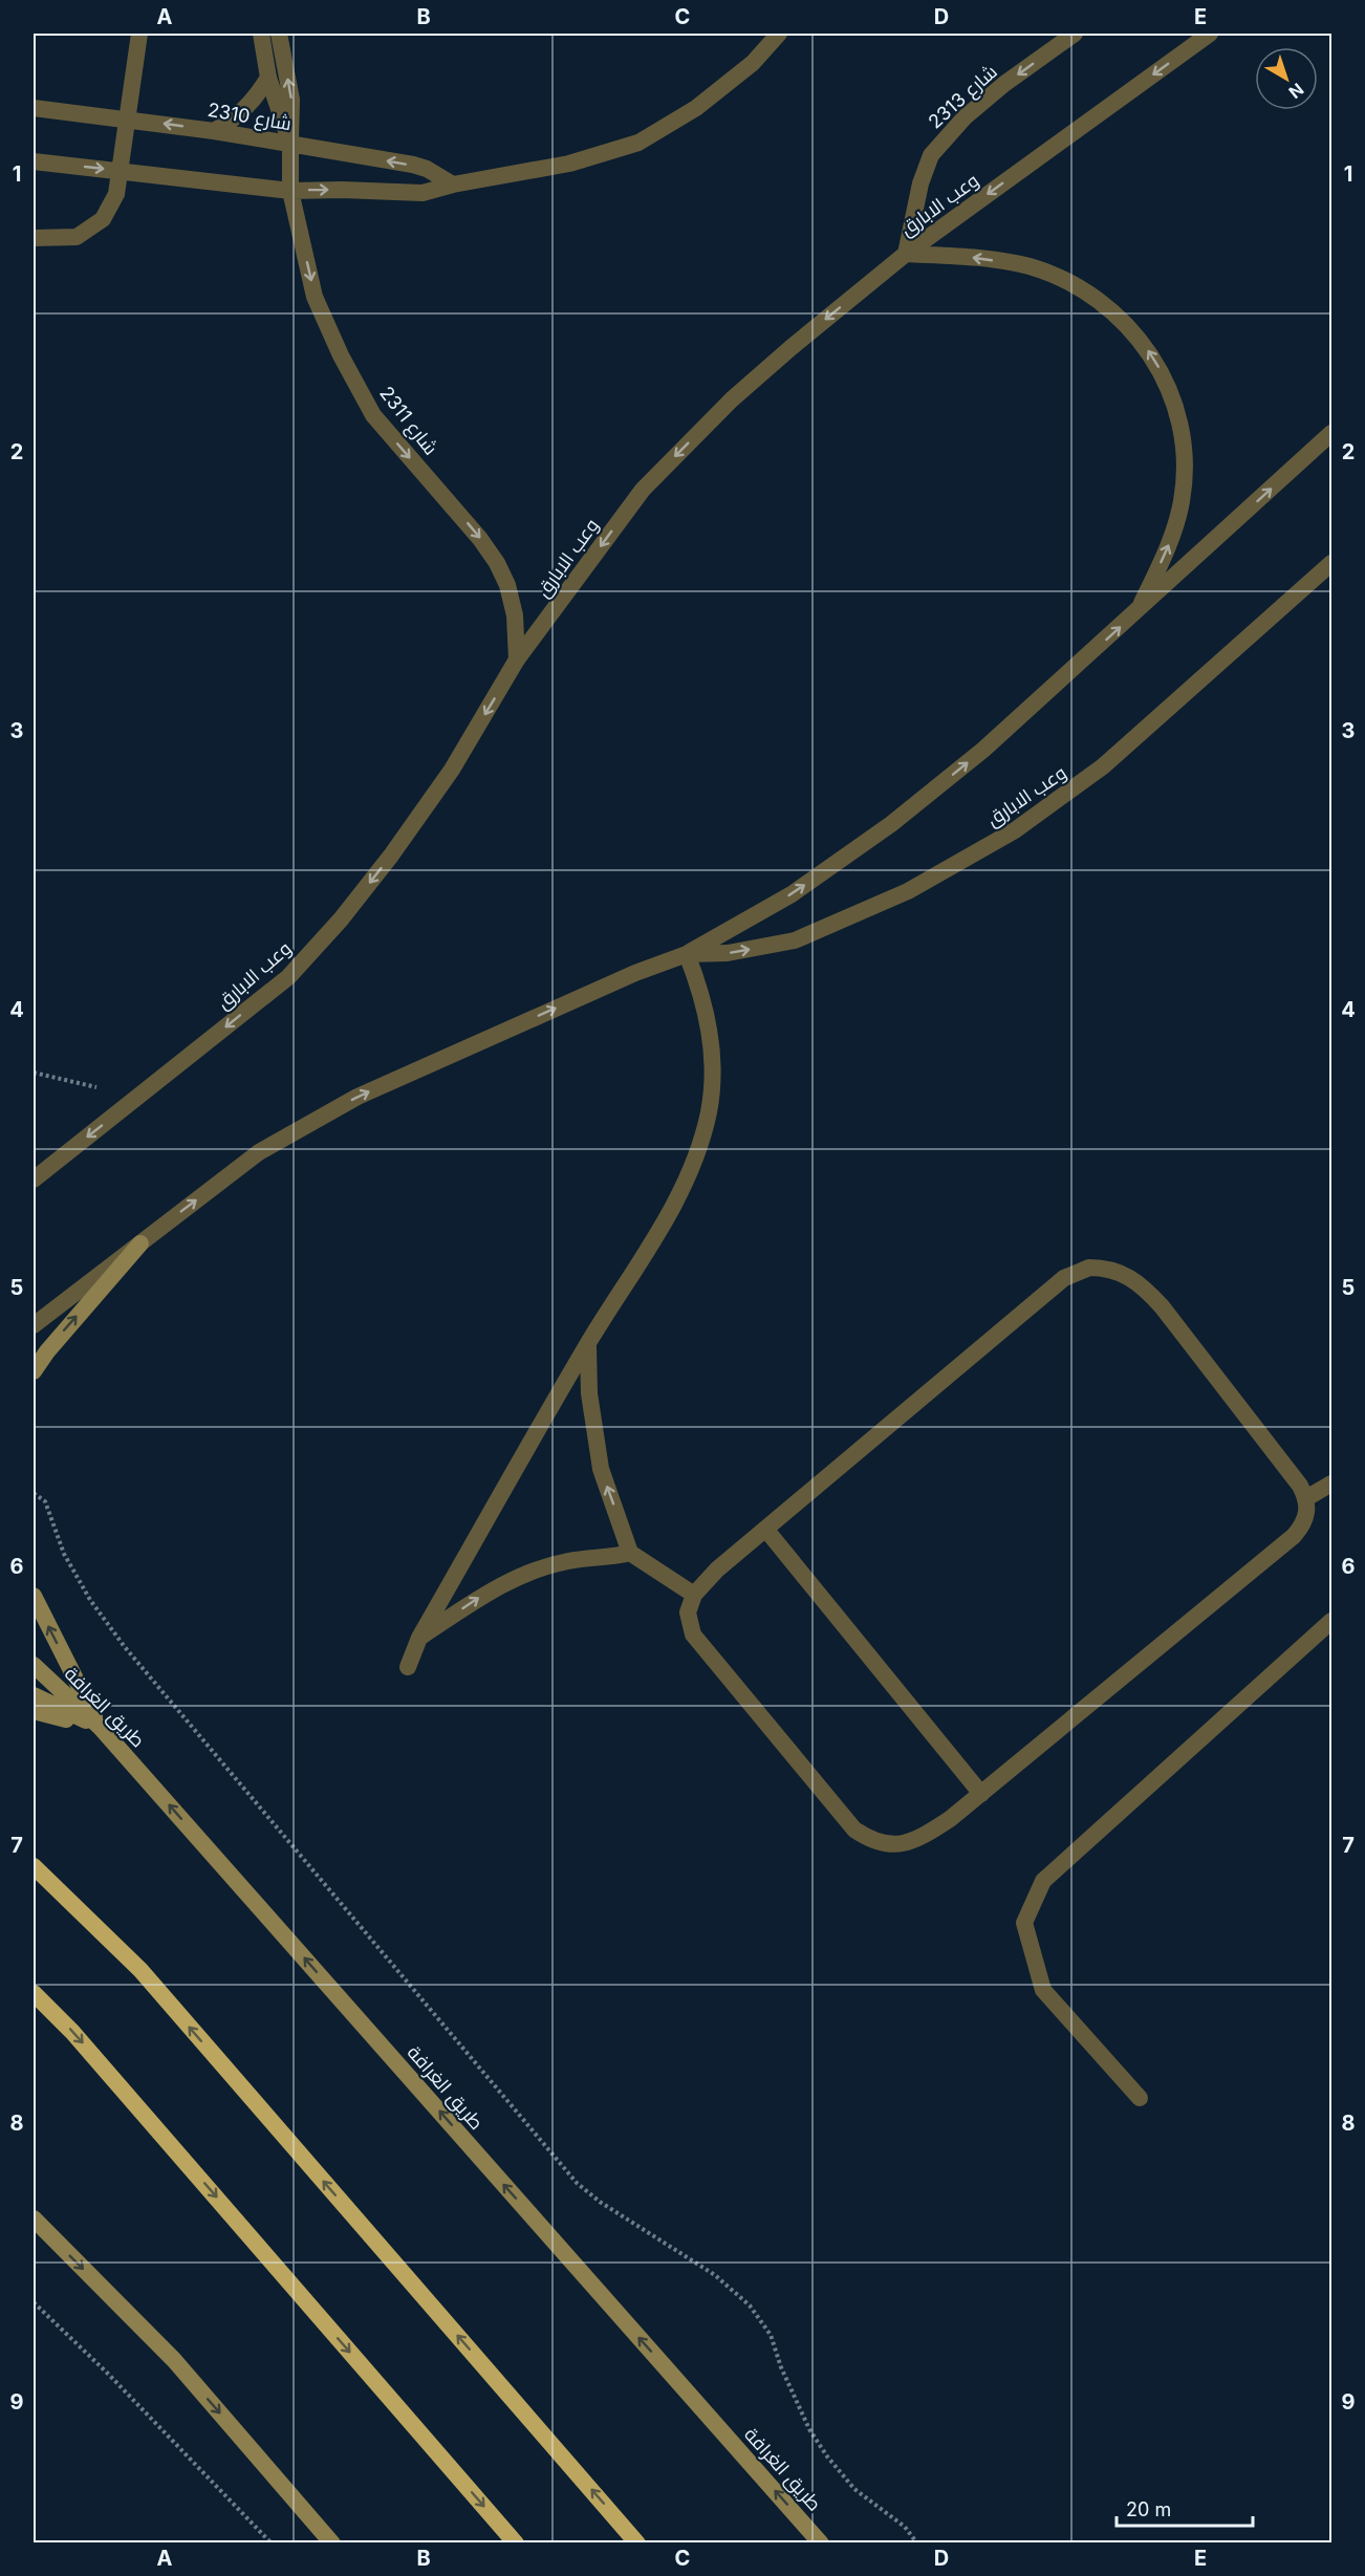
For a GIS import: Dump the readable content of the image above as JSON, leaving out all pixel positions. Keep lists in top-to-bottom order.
{
  "streets": {
    "main road": ["طريق الغرافة"],
    "street": [
      "شارع 2313",
      "شارع 2310",
      "وعب الابارق",
      "شارع 2311"
    ]
  },
  "crossings": [
    ["شارع 2313", "وعب الابارق"],
    ["شارع 2310", "شارع 2311"],
    ["وعب الابارق", "شارع 2311"]
  ],
  "one_way": ["شارع 2313", "شارع 2311", "طريق الغرافة"],
  "scale_bar": "20 m",
  "north": "bottom right",
  "grid": {
    "columns": [
      "A",
      "B",
      "C",
      "D",
      "E"
    ],
    "rows": [
      "1",
      "2",
      "3",
      "4",
      "5",
      "6",
      "7",
      "8",
      "9"
    ]
  }
}
